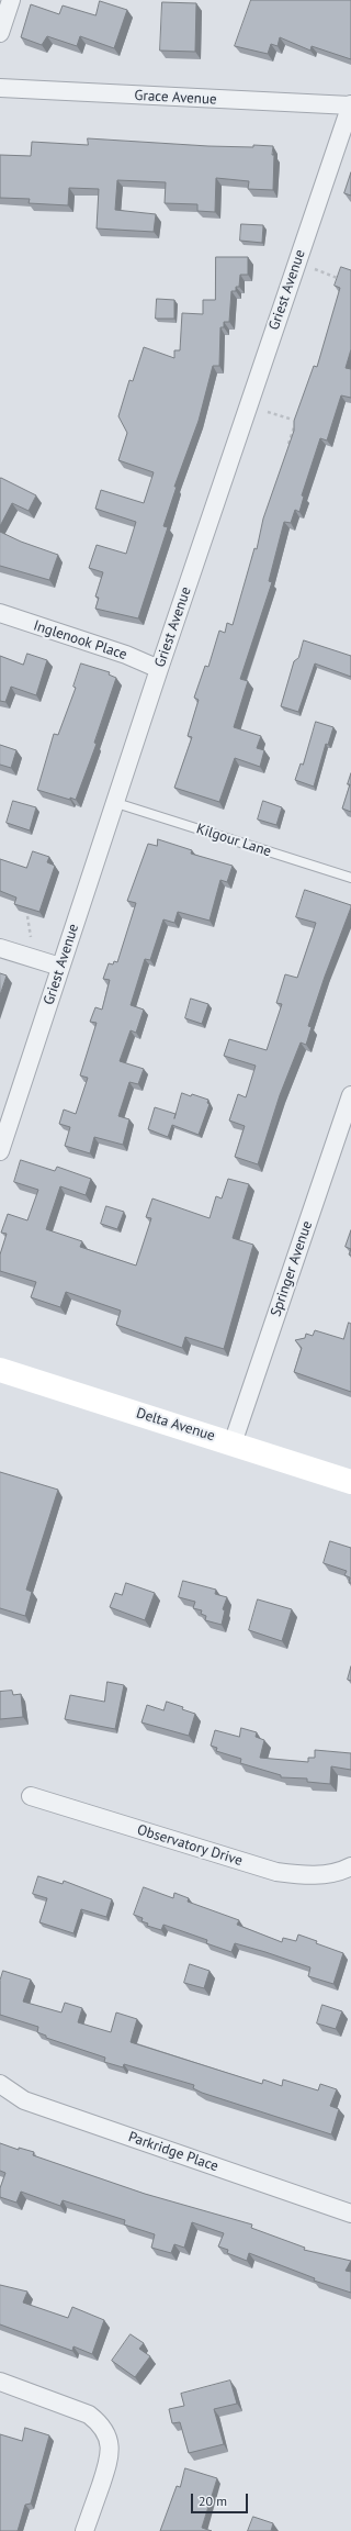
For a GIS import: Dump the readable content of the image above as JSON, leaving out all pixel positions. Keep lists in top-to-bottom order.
{
  "streets": {
    "street": [
      "Grace Avenue",
      "Griest Avenue",
      "Inglenook Place",
      "Springer Avenue",
      "Delta Avenue",
      "Observatory Drive",
      "Parkridge Place"
    ],
    "lane": ["Kilgour Lane"]
  },
  "crossings": [
    ["Grace Avenue", "Griest Avenue"],
    ["Griest Avenue", "Inglenook Place"],
    ["Griest Avenue", "Kilgour Lane"],
    ["Springer Avenue", "Delta Avenue"]
  ],
  "scale_bar": "20 m"
}
